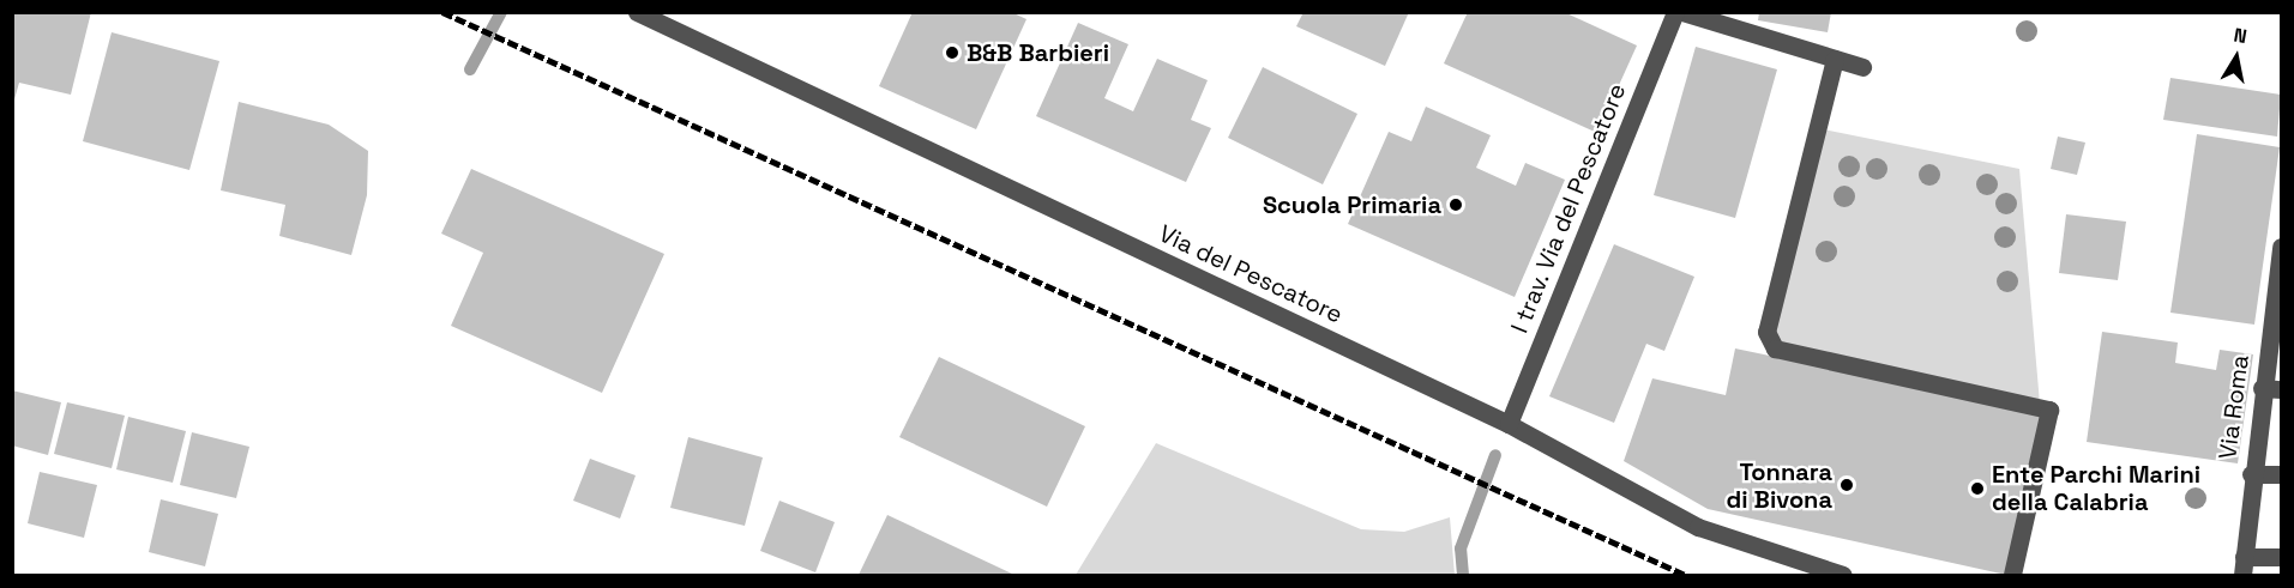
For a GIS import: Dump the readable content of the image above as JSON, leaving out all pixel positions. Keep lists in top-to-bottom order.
{
  "streets": {
    "street": ["I trav. Via del Pescatore", "Via del Pescatore", "Via Roma"]
  },
  "crossings": [
    ["I trav. Via del Pescatore", "Via del Pescatore"]
  ],
  "places": [
    "B&B Barbieri",
    "Scuola Primaria",
    "Tonnara di Bivona",
    "Ente Parchi Marini della Calabria"
  ],
  "north": "top"
}
